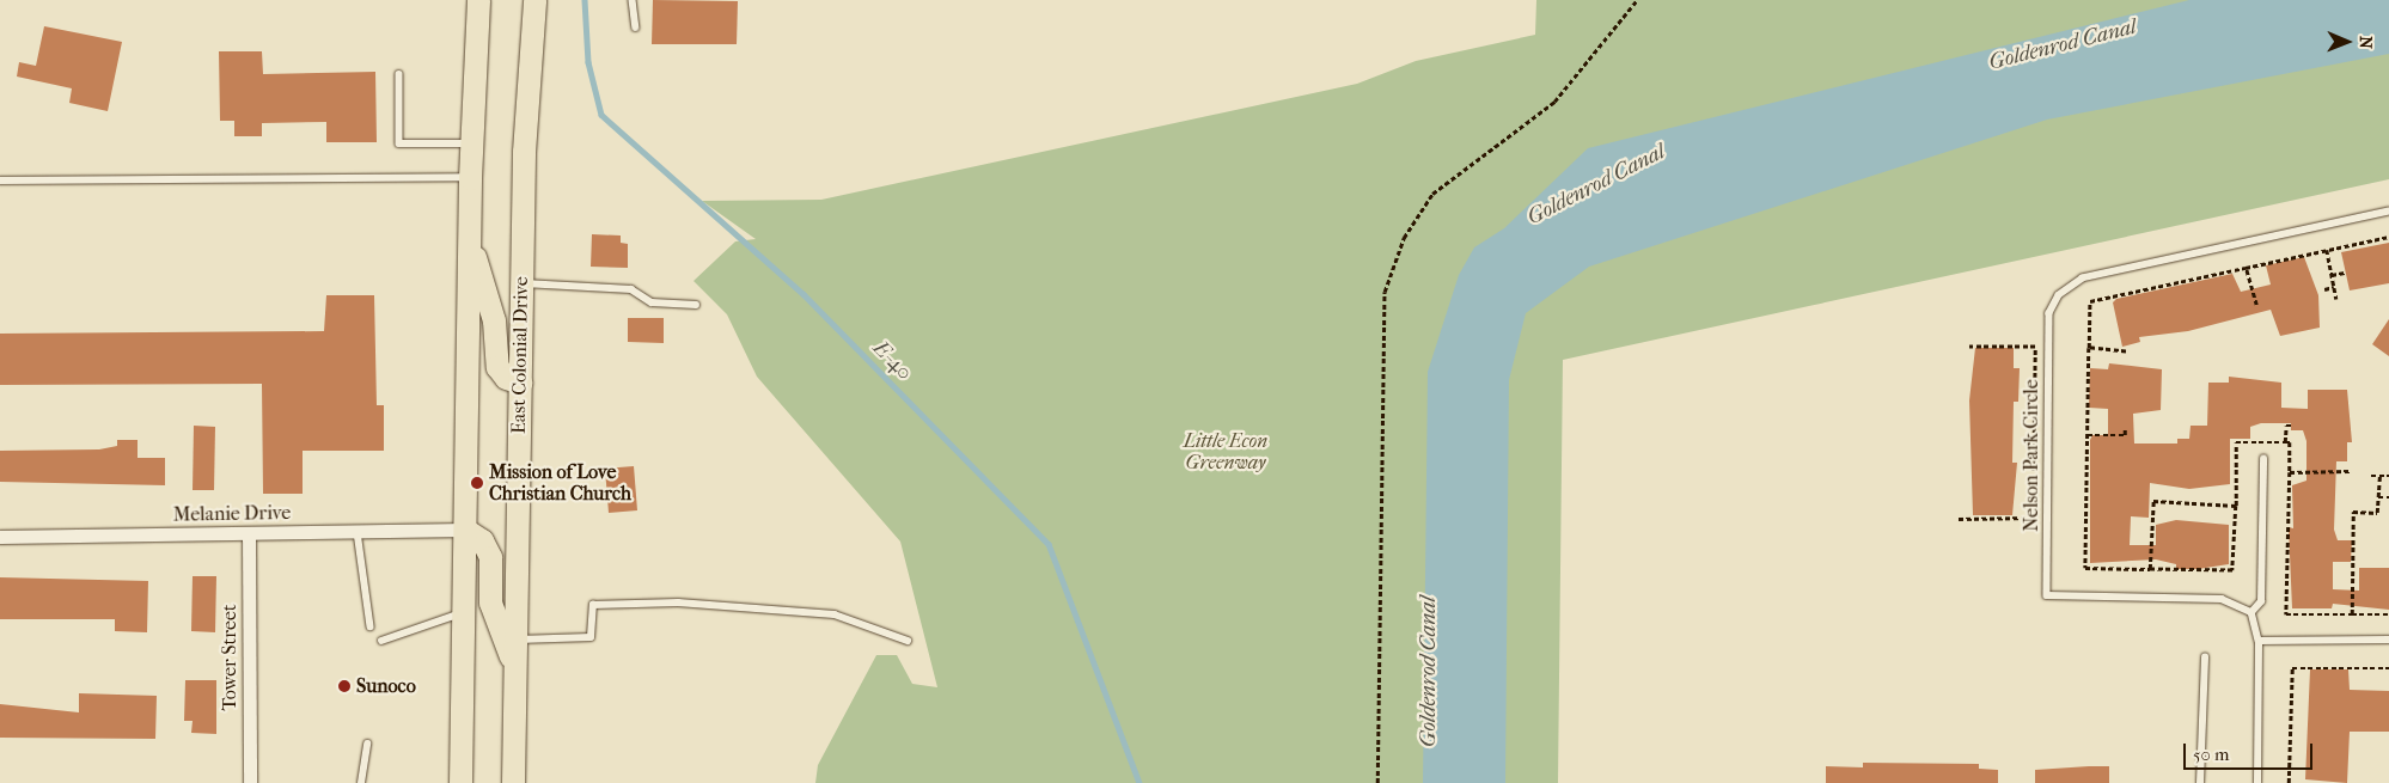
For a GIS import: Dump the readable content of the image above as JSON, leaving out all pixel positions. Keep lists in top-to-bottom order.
{
  "streets": {
    "highway": ["East Colonial Drive"],
    "street": ["Melanie Drive", "Tower Street"],
    "lane": ["Nelson Park Circle"]
  },
  "crossings": [
    ["Melanie Drive", "Tower Street"]
  ],
  "water": ["Goldenrod Canal", "E-40"],
  "parks": ["Little Econ Greenway"],
  "places": ["Mission of Love Christian Church", "Sunoco"],
  "scale_bar": "50 m",
  "north": "right"
}
